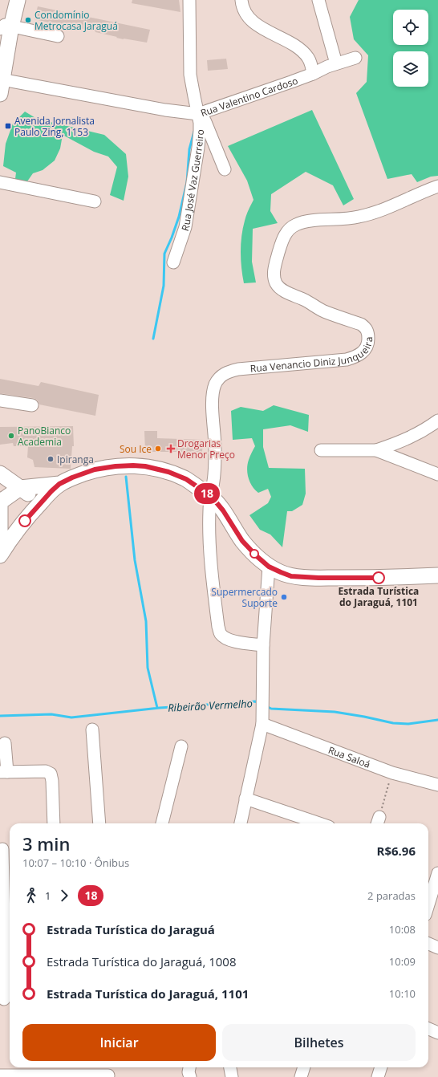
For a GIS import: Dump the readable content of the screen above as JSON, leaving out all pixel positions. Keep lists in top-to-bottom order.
{
  "streets": {
    "street": [
      "Rua Valentino Cardoso",
      "Rua José Vaz Guerreiro",
      "Rua Venancio Diniz Junqueira",
      "Rua Saloá"
    ]
  },
  "crossings": [
    ["Rua Valentino Cardoso", "Rua José Vaz Guerreiro"]
  ],
  "water": ["Ribeirão Vermelho"],
  "places": {
    "other": [
      "Condomínio Metrocasa Jaraguá",
      "PanoBianco Academia",
      "Sou Ice",
      "Ipiranga",
      "Estrada Turística do Jaraguá, 1101",
      "Supermercado Suporte"
    ],
    "transit": ["Avenida Jornalista Paulo Zing, 1153"],
    "health": ["Drogarias Menor Preço"]
  },
  "lines": ["bus line 18"],
  "page": {
    "on_map": "18",
    "heading": ["3 min", "10:07 – 10:10 · Ônibus", "R$6.96"],
    "legs": ["1", "18", "2 paradas"],
    "list": [
      {
        "name": "Estrada Turística do Jaraguá",
        "value": "10:08"
      },
      {
        "name": "Estrada Turística do Jaraguá, 1008",
        "value": "10:09"
      },
      {
        "name": "Estrada Turística do Jaraguá, 1101",
        "value": "10:10"
      }
    ],
    "buttons": ["Iniciar", "Bilhetes"]
  }
}
